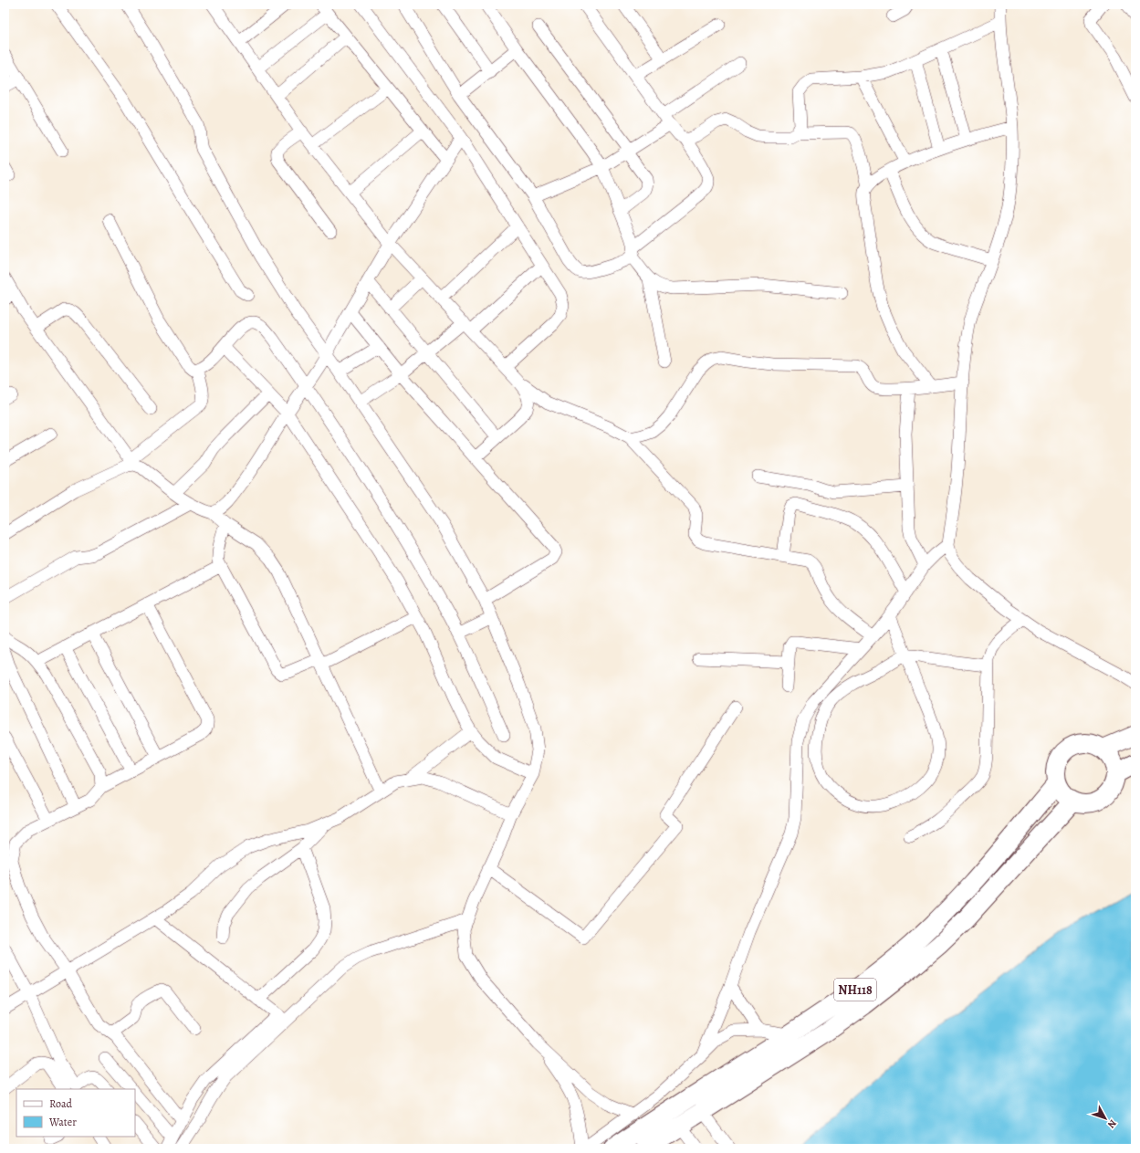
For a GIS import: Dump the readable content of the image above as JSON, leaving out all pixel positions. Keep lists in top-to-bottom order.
{
  "streets": {
    "highway": ["NH118"]
  },
  "legend": ["Road", "Water"],
  "north": "bottom right"
}
